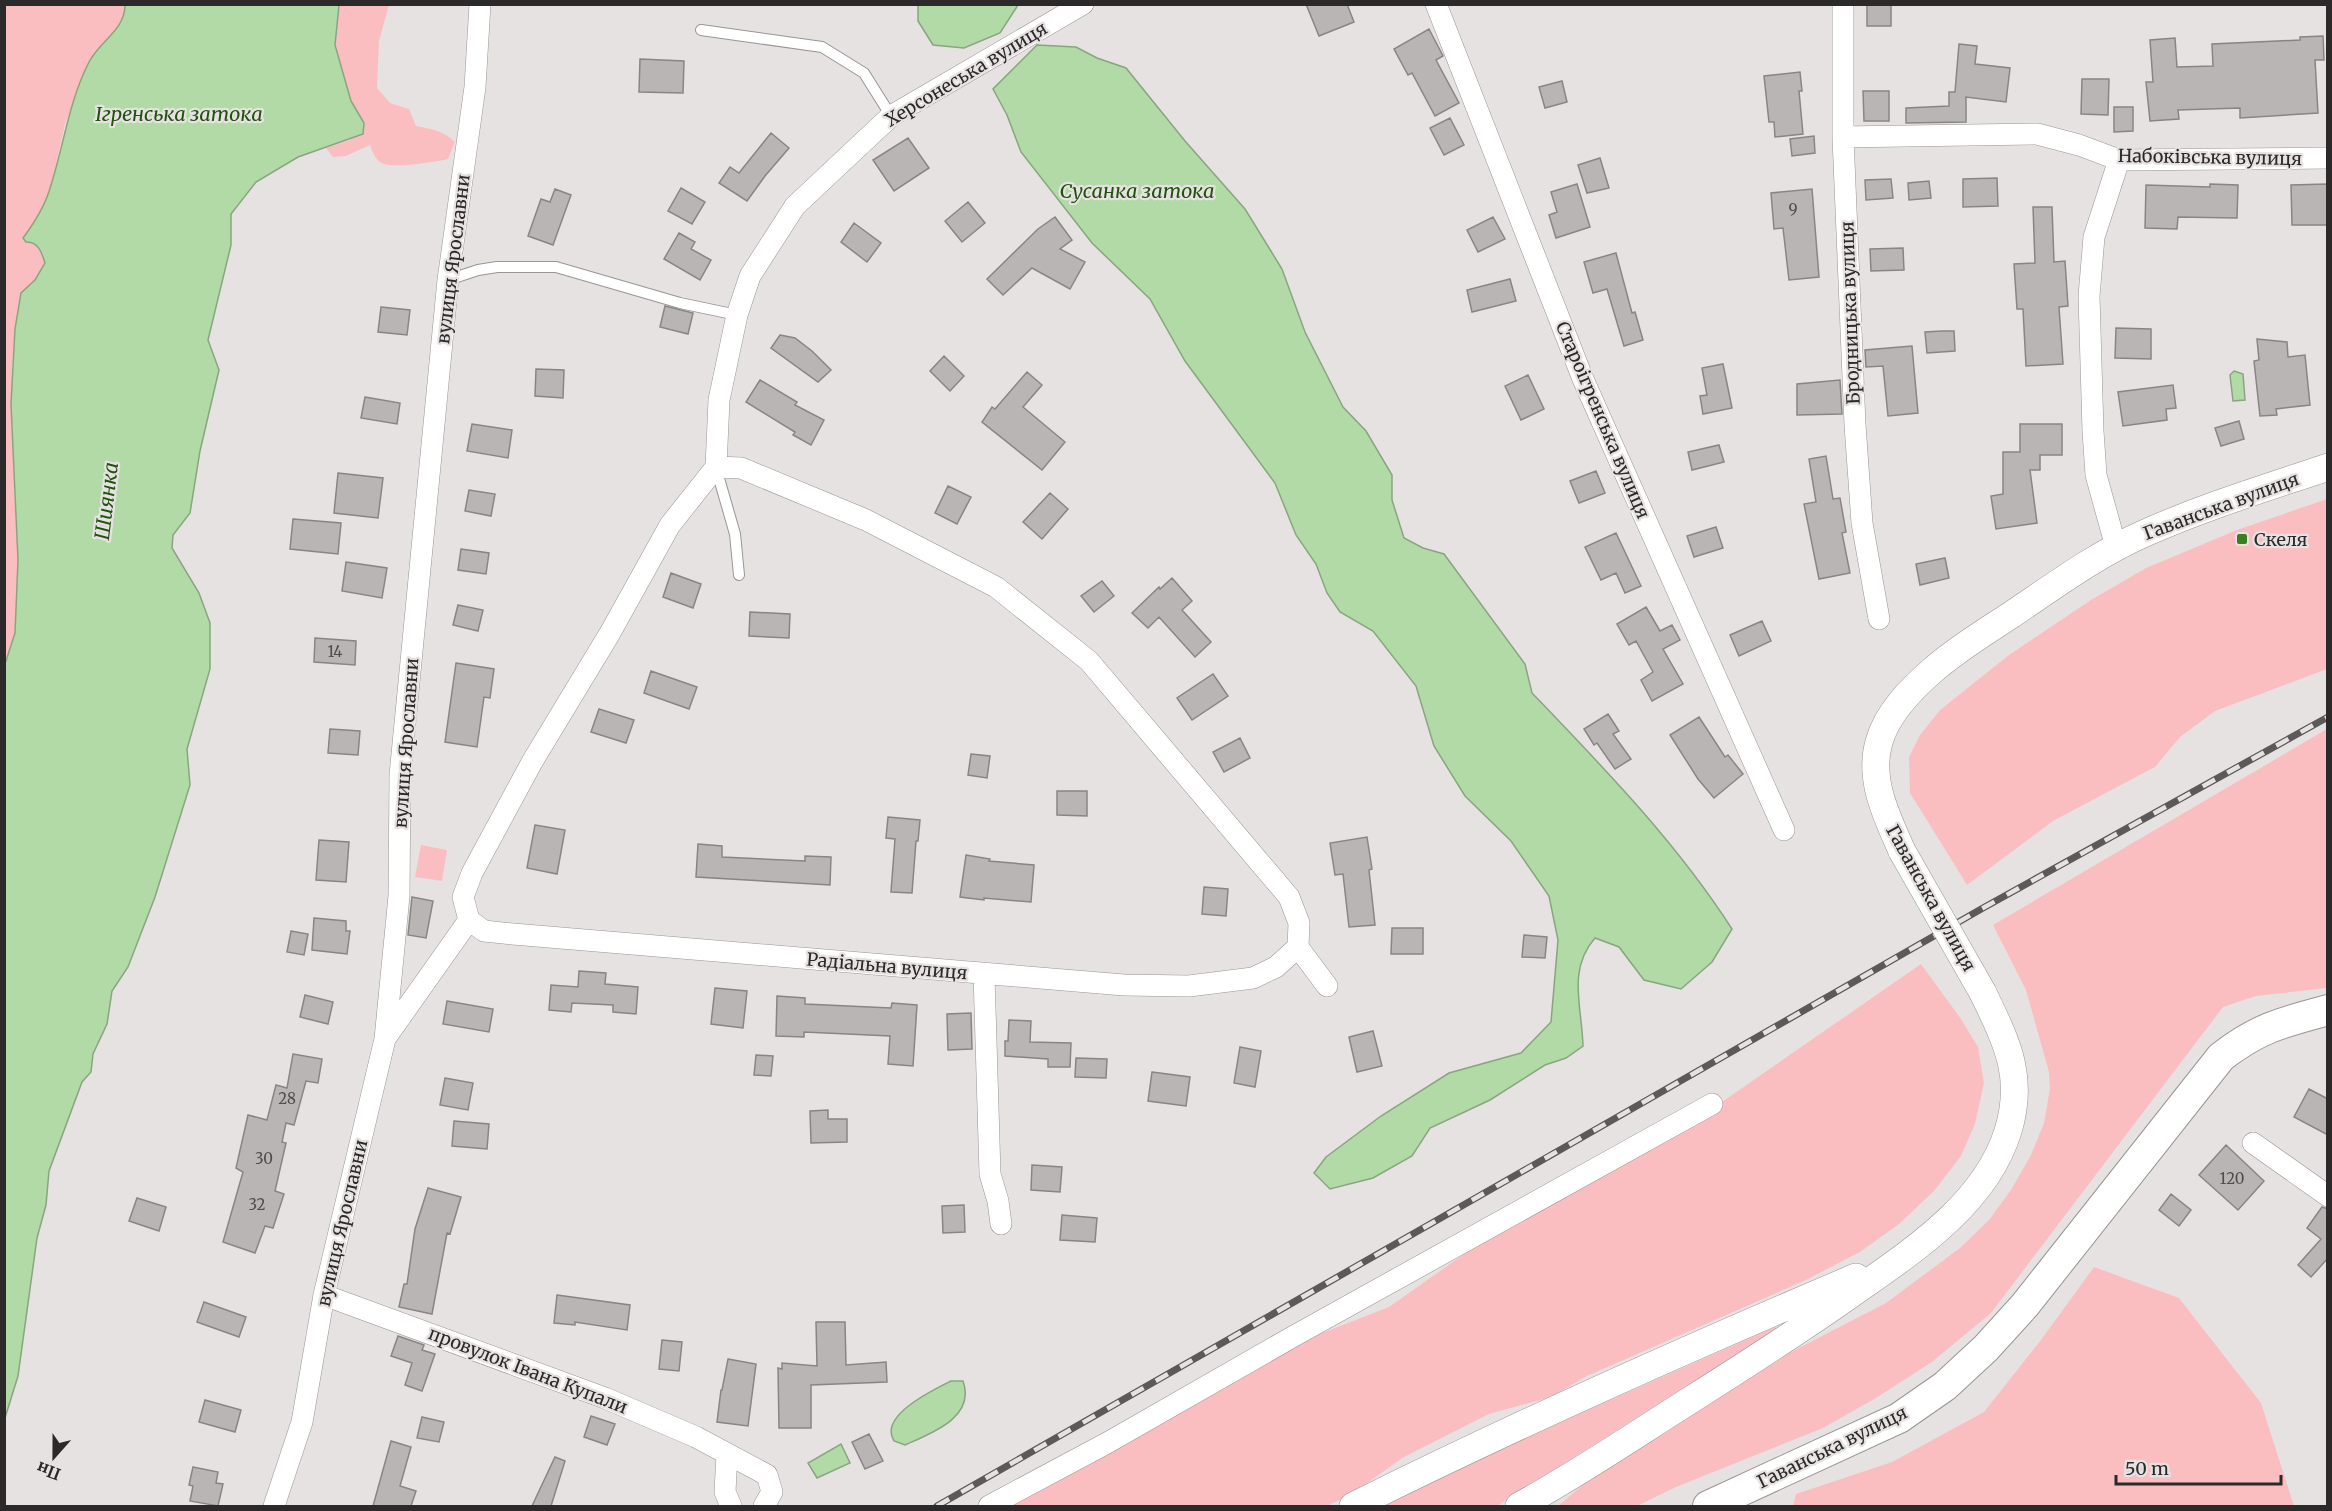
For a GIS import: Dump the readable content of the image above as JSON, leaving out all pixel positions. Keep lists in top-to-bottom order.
{
  "streets": {
    "main road": ["Гаванська вулиця"],
    "street": [
      "Херсонеська вулиця",
      "Набоківська вулиця",
      "вулиця Ярославни",
      "Бродницька вулиця",
      "Староігренська вулиця",
      "Радіальна вулиця",
      "провулок Івана Купали"
    ]
  },
  "crossings": [
    ["Набоківська вулиця", "Бродницька вулиця"],
    ["вулиця Ярославни", "провулок Івана Купали"]
  ],
  "water": ["Ігренська затока", "Сусанка затока", "Шиянка"],
  "places": {
    "transit": ["Скеля"]
  },
  "house_numbers": [
    "9",
    "14",
    "28",
    "30",
    "120",
    "32"
  ],
  "scale_bar": "50 m",
  "north": "bottom"
}
